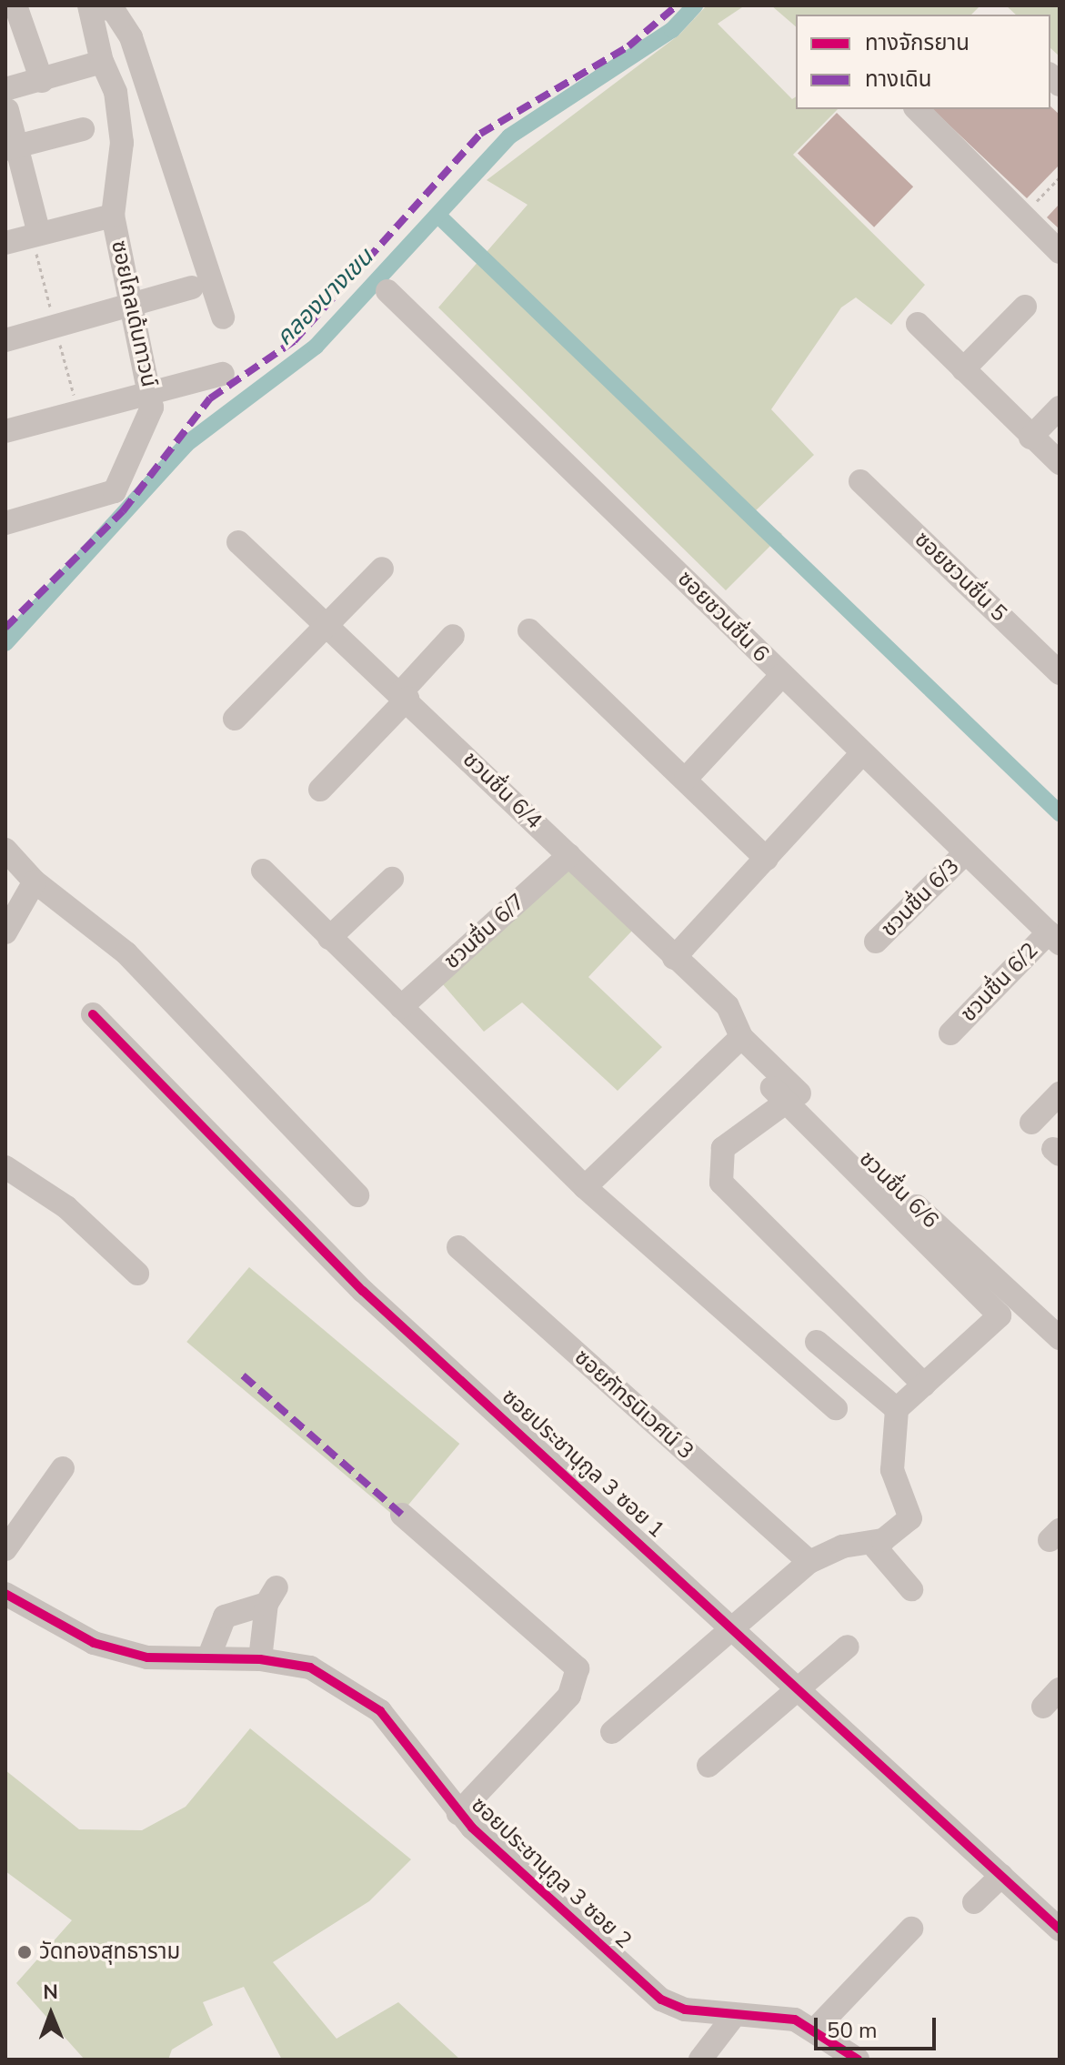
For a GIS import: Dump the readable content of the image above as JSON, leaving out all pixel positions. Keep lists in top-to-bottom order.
{
  "streets": {
    "street": [
      "ซอยโกลเด้นทาวน์",
      "ซอยชวนชื่น 5",
      "ซอยชวนชื่น 6",
      "ชวนชื่น 6/4",
      "ชวนชื่น 6/3",
      "ชวนชื่น 6/7",
      "ชวนชื่น 6/2",
      "ชวนชื่น 6/6",
      "ซอยภัทรนิเวศน์ 3",
      "ซอยประชานุกูล 3 ซอย 1",
      "ซอยประชานุกูล 3 ซอย 2"
    ]
  },
  "crossings": [
    ["ซอยชวนชื่น 6", "ชวนชื่น 6/3"],
    ["ซอยชวนชื่น 6", "ชวนชื่น 6/2"],
    ["ชวนชื่น 6/4", "ชวนชื่น 6/7"],
    ["ชวนชื่น 6/4", "ชวนชื่น 6/6"]
  ],
  "water": ["คลองบางเขน"],
  "places": ["วัดทองสุทธาราม"],
  "legend": ["ทางจักรยาน", "ทางเดิน"],
  "scale_bar": "50 m",
  "north": "top"
}
